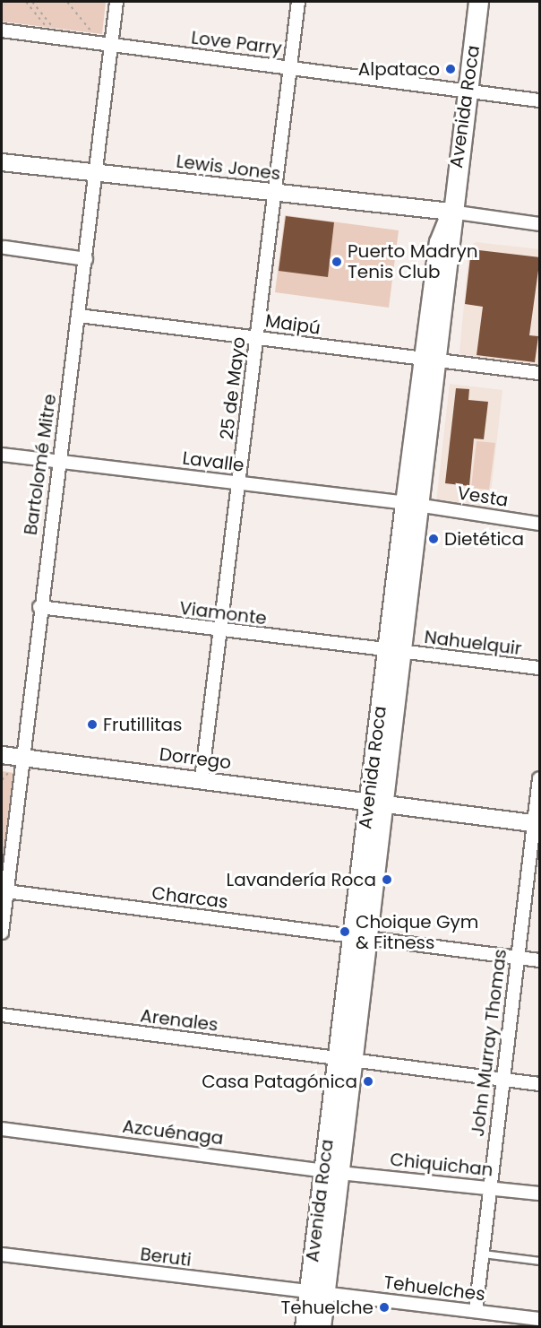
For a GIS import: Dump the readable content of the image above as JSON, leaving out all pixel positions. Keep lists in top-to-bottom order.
{
  "streets": {
    "main road": ["Avenida Roca", "Lewis Jones", "Dorrego"],
    "street": [
      "Love Parry",
      "Maipú",
      "25 de Mayo",
      "Lavalle",
      "Bartolomé Mitre",
      "Vesta",
      "Viamonte",
      "Nahuelquir",
      "Charcas",
      "Arenales",
      "John Murray Thomas",
      "Azcuénaga",
      "Chiquichan",
      "Beruti",
      "Tehuelches"
    ]
  },
  "crossings": [
    ["Love Parry", "Avenida Roca"],
    ["Love Parry", "25 de Mayo"],
    ["Love Parry", "Bartolomé Mitre"],
    ["Avenida Roca", "Lewis Jones"],
    ["Avenida Roca", "Maipú"],
    ["Avenida Roca", "Lavalle"],
    ["Avenida Roca", "Vesta"],
    ["Avenida Roca", "Viamonte"],
    ["Avenida Roca", "Nahuelquir"],
    ["Avenida Roca", "Dorrego"],
    ["Avenida Roca", "Charcas"],
    ["Avenida Roca", "Arenales"],
    ["Avenida Roca", "Azcuénaga"],
    ["Avenida Roca", "Chiquichan"],
    ["Avenida Roca", "Beruti"],
    ["Avenida Roca", "Tehuelches"],
    ["Lewis Jones", "25 de Mayo"],
    ["Lewis Jones", "Bartolomé Mitre"],
    ["Maipú", "25 de Mayo"],
    ["Maipú", "Bartolomé Mitre"],
    ["25 de Mayo", "Lavalle"],
    ["25 de Mayo", "Viamonte"],
    ["25 de Mayo", "Dorrego"],
    ["Lavalle", "Bartolomé Mitre"],
    ["Lavalle", "Vesta"],
    ["Bartolomé Mitre", "Viamonte"],
    ["Bartolomé Mitre", "Dorrego"],
    ["Bartolomé Mitre", "Charcas"],
    ["Viamonte", "Nahuelquir"],
    ["Dorrego", "John Murray Thomas"],
    ["Charcas", "John Murray Thomas"],
    ["Arenales", "John Murray Thomas"],
    ["John Murray Thomas", "Chiquichan"],
    ["John Murray Thomas", "Tehuelches"],
    ["Azcuénaga", "Chiquichan"],
    ["Beruti", "Tehuelches"]
  ],
  "places": [
    "Alpataco",
    "Puerto Madryn Tenis Club",
    "Dietética",
    "Frutillitas",
    "Lavandería Roca",
    "Choique Gym & Fitness",
    "Casa Patagónica",
    "Tehuelche"
  ]
}
